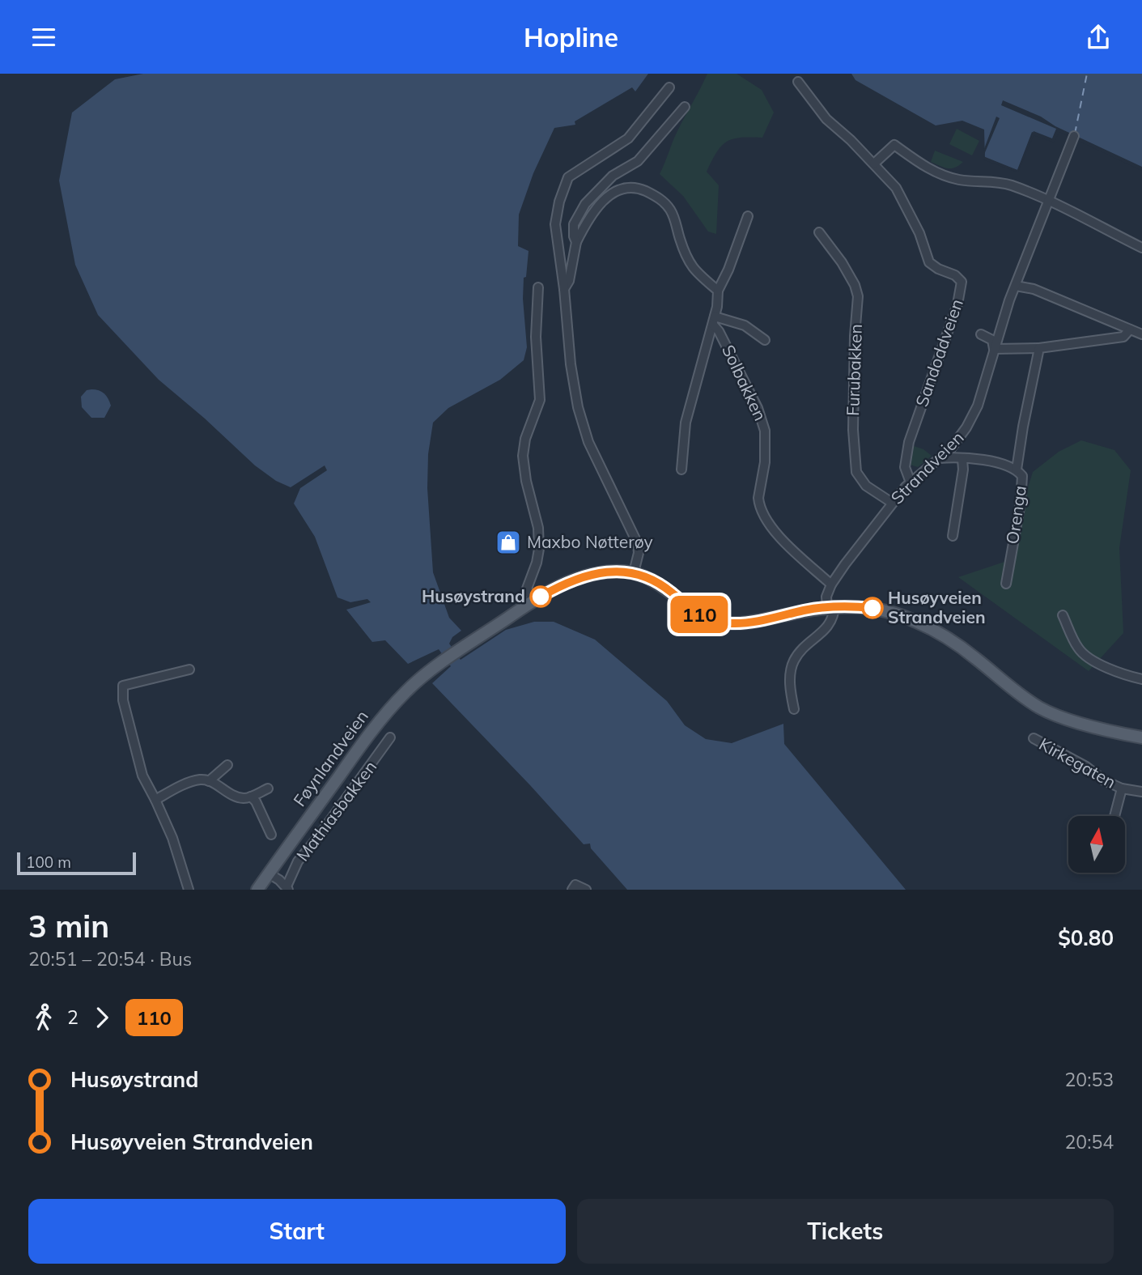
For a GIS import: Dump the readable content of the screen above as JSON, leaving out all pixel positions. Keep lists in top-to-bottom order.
{
  "streets": {
    "main road": ["Føynlandveien"],
    "street": [
      "Sandoddveien",
      "Furubakken",
      "Solbakken",
      "Strandveien",
      "Orenga",
      "Kirkegaten",
      "Mathiasbakken"
    ]
  },
  "crossings": [
    ["Sandoddveien", "Strandveien"],
    ["Furubakken", "Strandveien"],
    ["Solbakken", "Strandveien"],
    ["Strandveien", "Orenga"]
  ],
  "places": {
    "shop": ["Maxbo Nøtterøy"],
    "other": ["Husøystrand", "Husøyveien Strandveien"]
  },
  "lines": ["bus line 110"],
  "scale_bar": "100 m",
  "north": "top",
  "page": {
    "header": "Hopline",
    "on_map": "110",
    "scale": "100 m",
    "heading": ["3 min", "20:51 – 20:54 · Bus", "$0.80"],
    "legs": ["2", "110"],
    "list": [
      {
        "name": "Husøystrand",
        "value": "20:53"
      },
      {
        "name": "Husøyveien Strandveien",
        "value": "20:54"
      }
    ],
    "buttons": ["Start", "Tickets"]
  }
}
